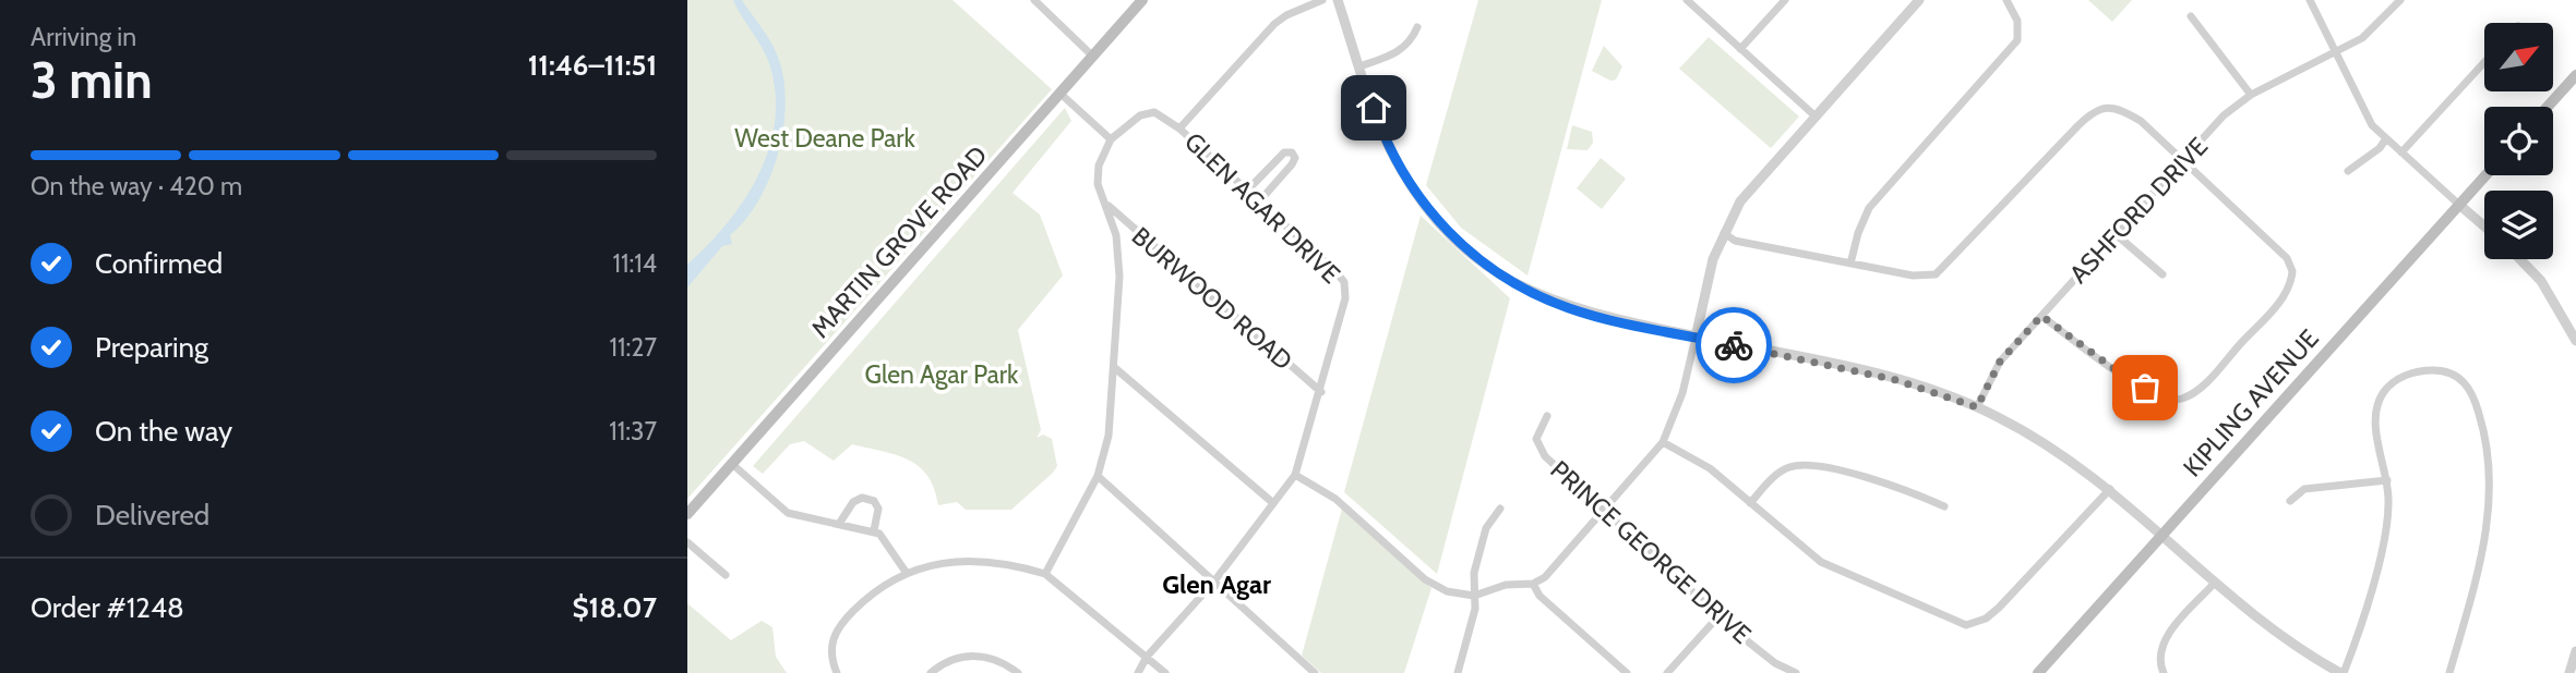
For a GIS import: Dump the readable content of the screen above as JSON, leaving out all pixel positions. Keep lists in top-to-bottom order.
{
  "streets": {
    "main road": ["MARTIN GROVE ROAD", "KIPLING AVENUE"],
    "street": [
      "GLEN AGAR DRIVE",
      "ASHFORD DRIVE",
      "BURWOOD ROAD",
      "PRINCE GEORGE DRIVE"
    ]
  },
  "crossings": [
    ["GLEN AGAR DRIVE", "BURWOOD ROAD"]
  ],
  "districts": ["Glen Agar"],
  "parks": ["West Deane Park", "Glen Agar Park"],
  "north": "top right",
  "page": {
    "heading": ["3 min", "Arriving in", "11:46–11:51"],
    "panel": ["Order #1248", "$18.07"],
    "bar": "On the way · 420 m",
    "list": [
      ["Confirmed", "11:14"],
      ["Preparing", "11:27"],
      ["On the way", "11:37"],
      "Delivered"
    ]
  }
}
